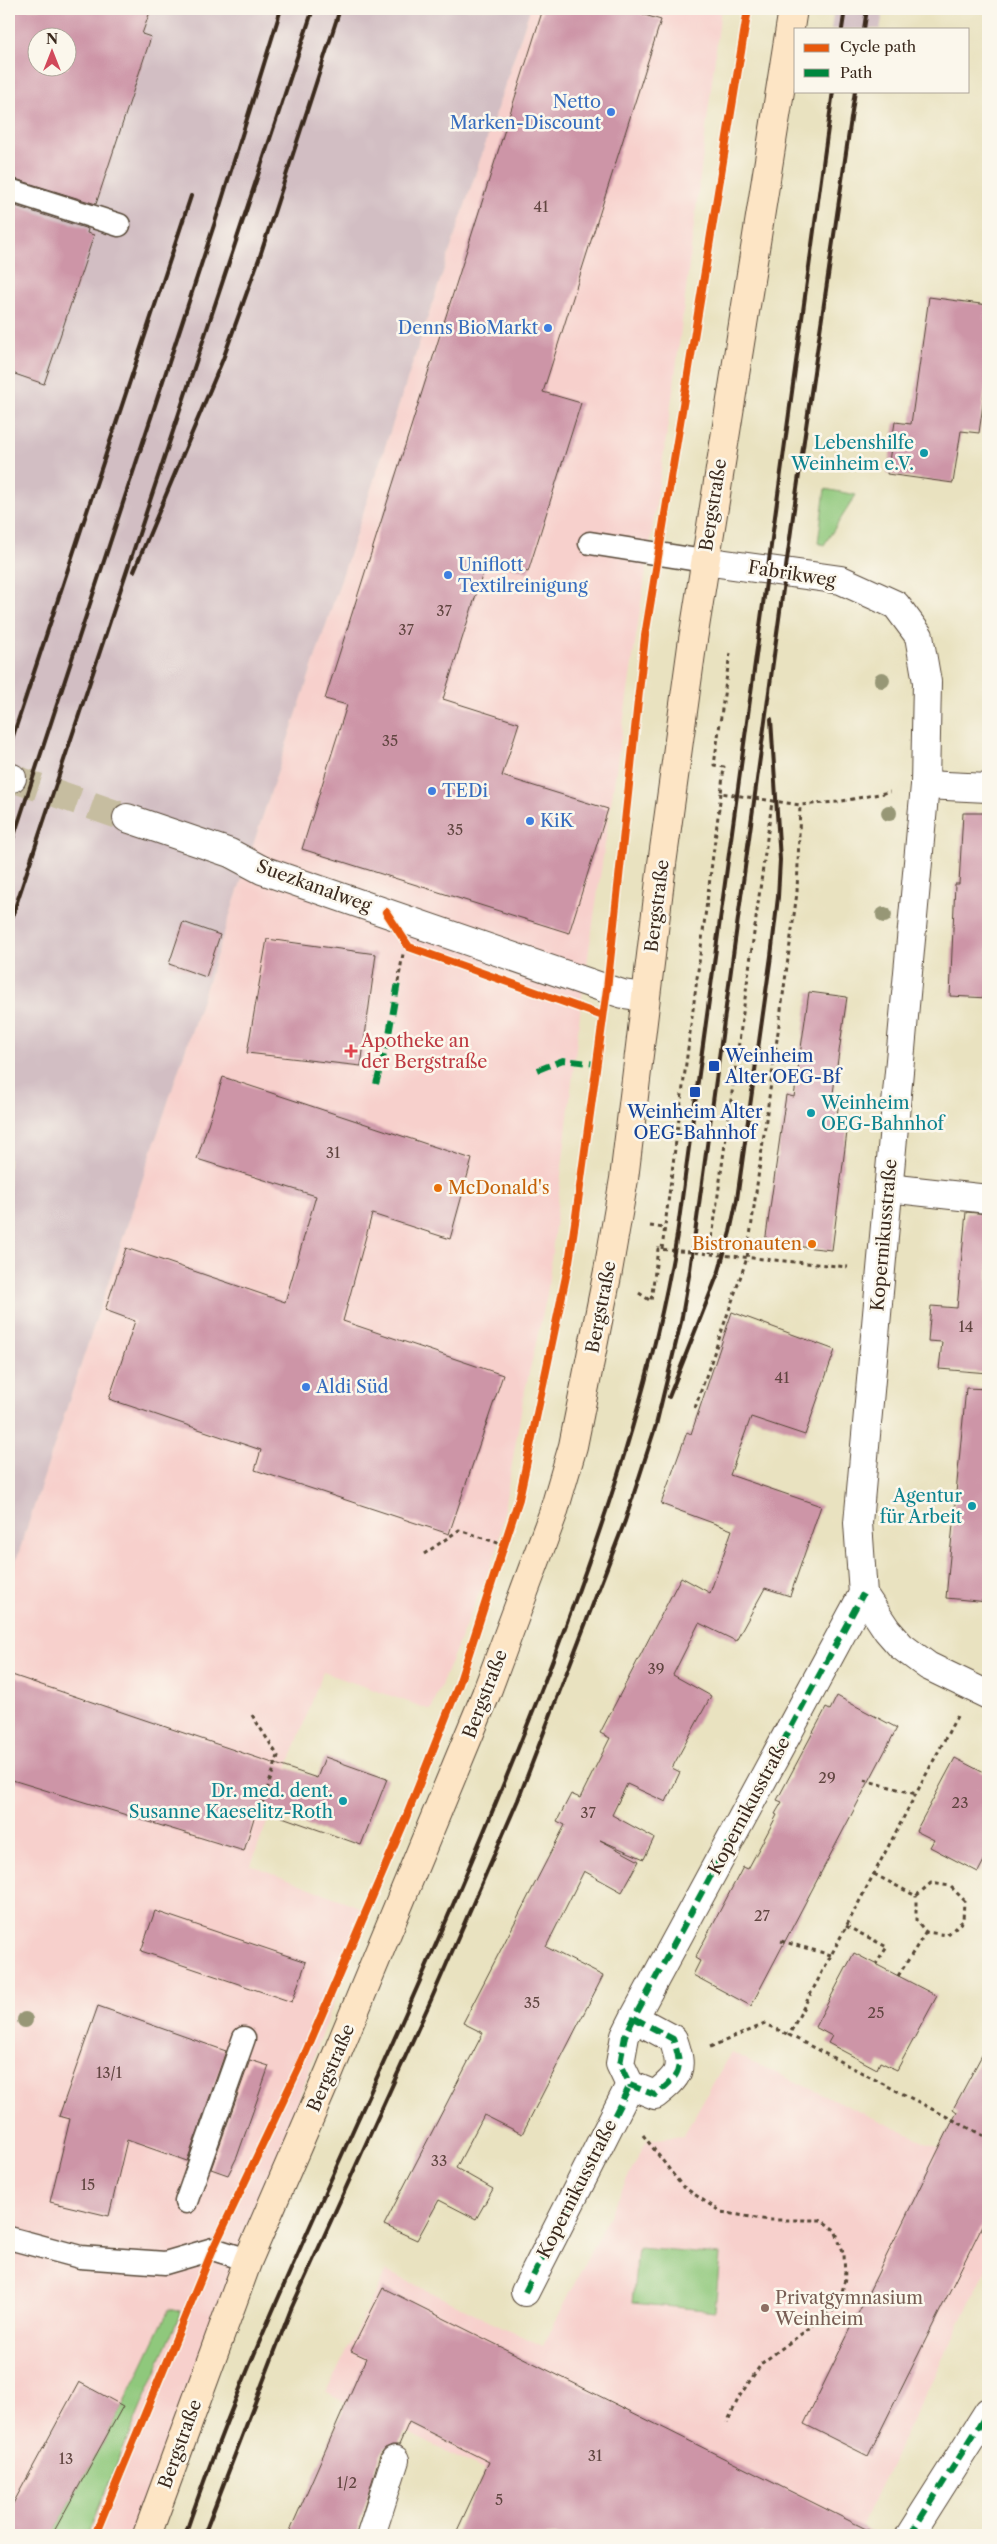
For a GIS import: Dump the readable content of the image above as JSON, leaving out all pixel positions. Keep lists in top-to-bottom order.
{
  "streets": {
    "main road": ["Bergstraße"],
    "street": ["Fabrikweg", "Suezkanalweg", "Kopernikusstraße"]
  },
  "crossings": [
    ["Bergstraße", "Fabrikweg"],
    ["Bergstraße", "Suezkanalweg"],
    ["Fabrikweg", "Kopernikusstraße"]
  ],
  "places": {
    "other": [
      "Netto Marken-Discount",
      "Denns BioMarkt",
      "Lebenshilfe Weinheim e.V.",
      "Uniflott Textilreinigung",
      "TEDi",
      "KiK",
      "Weinheim OEG-Bahnhof",
      "McDonald's",
      "Bistronauten",
      "Aldi Süd",
      "Agentur für Arbeit",
      "Dr. med. dent. Susanne Kaeselitz-Roth",
      "Privatgymnasium Weinheim"
    ],
    "health": ["Apotheke an der Bergstraße"],
    "transit": ["Weinheim Alter OEG-Bf", "Weinheim Alter OEG-Bahnhof"]
  },
  "house_numbers": [
    "41",
    "37",
    "37",
    "35",
    "35",
    "31",
    "14",
    "41",
    "39",
    "29",
    "23",
    "37",
    "27",
    "35",
    "25",
    "13/1",
    "33",
    "15",
    "31",
    "13",
    "1/2",
    "5"
  ],
  "legend": ["Cycle path", "Path"],
  "north": "top"
}
